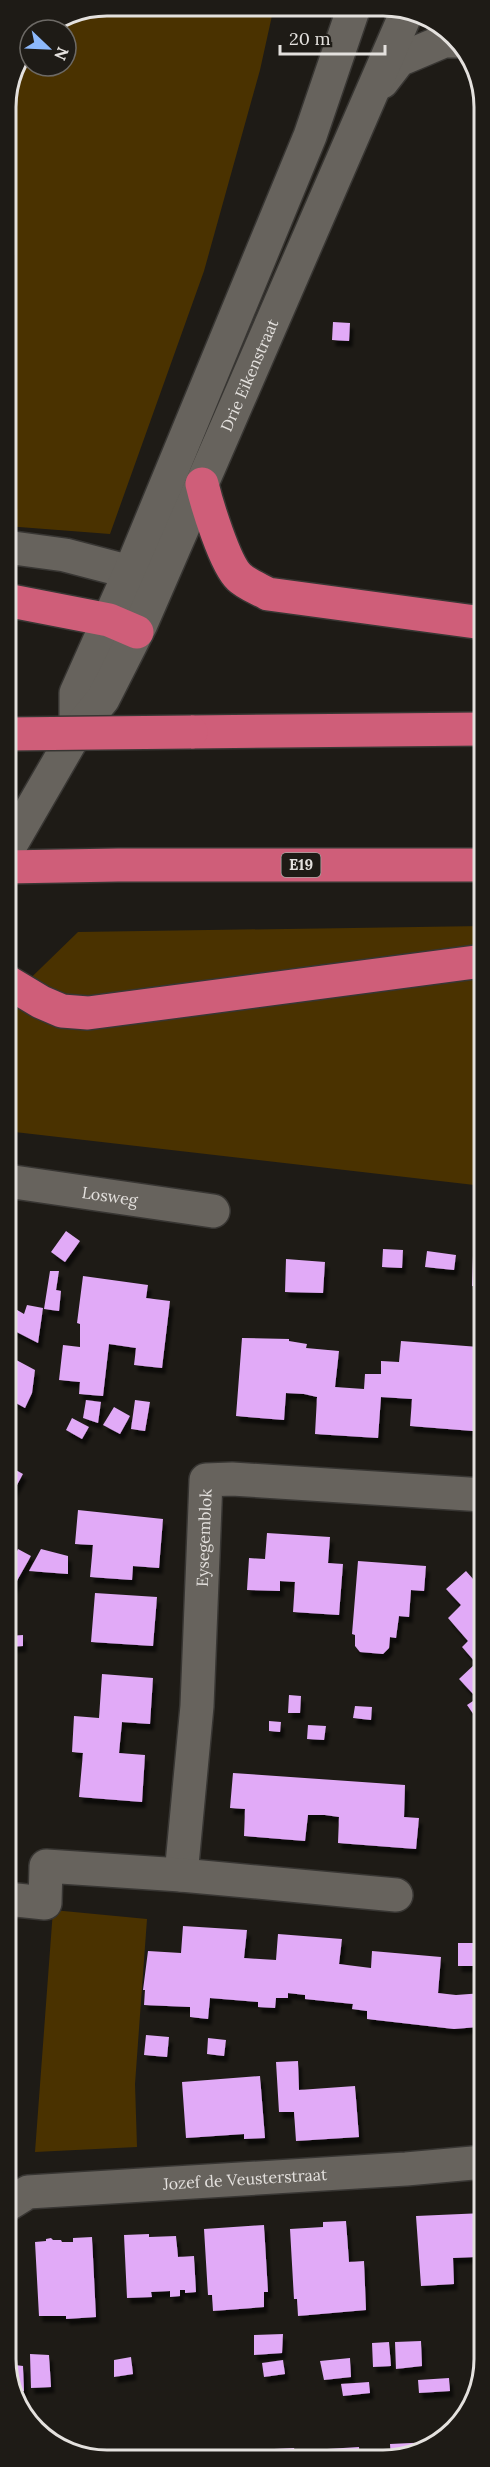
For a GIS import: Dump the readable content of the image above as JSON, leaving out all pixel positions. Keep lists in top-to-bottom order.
{
  "streets": {
    "highway": ["E19"],
    "street": [
      "Drie Eikenstraat",
      "Losweg",
      "Eysegemblok",
      "Jozef de Veusterstraat"
    ]
  },
  "scale_bar": "20 m",
  "north": "bottom right"
}
